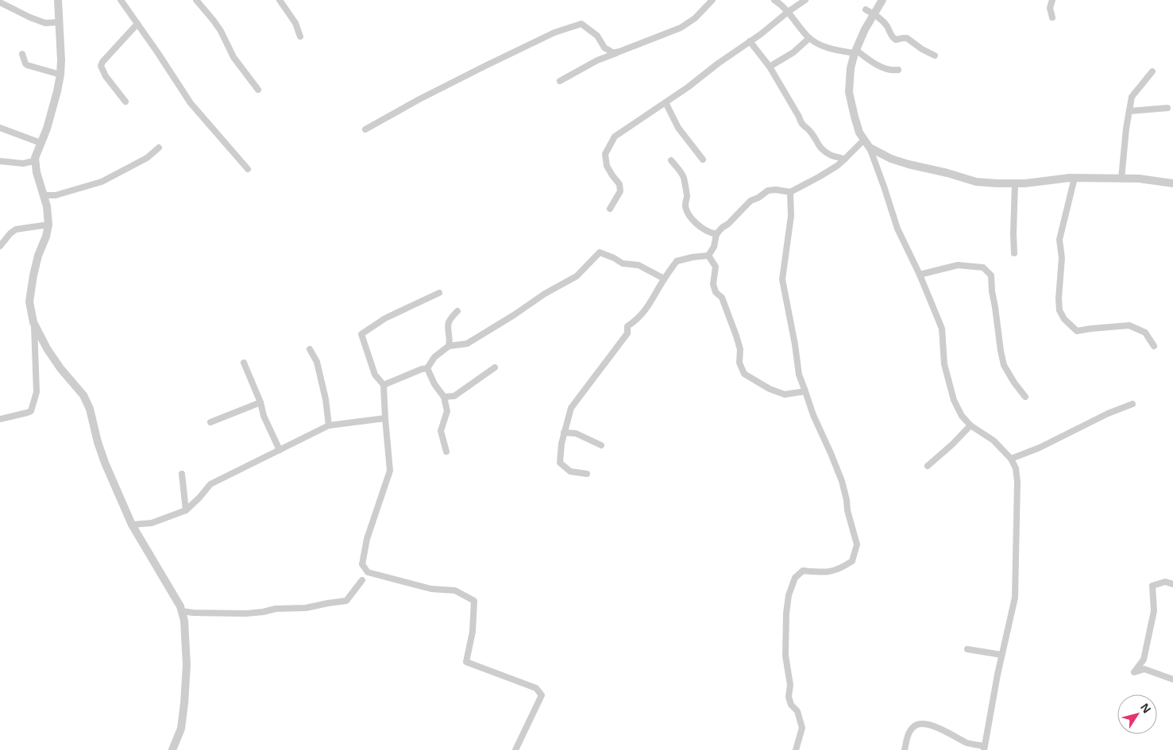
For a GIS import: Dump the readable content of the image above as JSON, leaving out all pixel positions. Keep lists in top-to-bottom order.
{
  "north": "top right"
}
